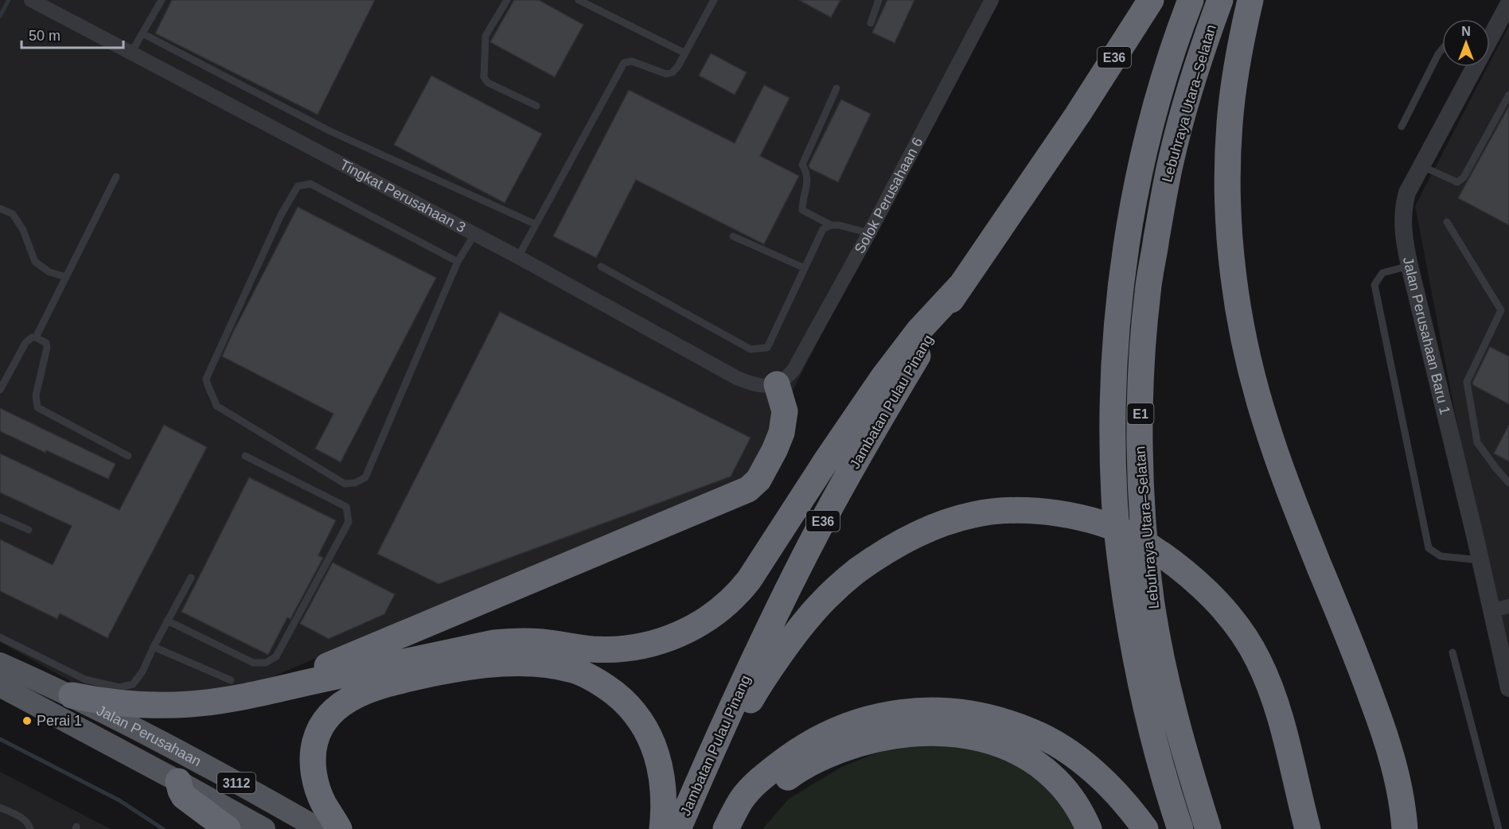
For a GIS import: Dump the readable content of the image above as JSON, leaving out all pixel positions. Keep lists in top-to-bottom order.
{
  "streets": {
    "highway": [
      "E36",
      "Lebuhraya Utara–Selatan",
      "Jambatan Pulau Pinang",
      "E1"
    ],
    "main road": ["Jalan Perusahaan", "3112"],
    "street": ["Tingkat Perusahaan 3", "Solok Perusahaan 6", "Jalan Perusahaan Baru 1"]
  },
  "crossings": [
    ["Tingkat Perusahaan 3", "Solok Perusahaan 6"]
  ],
  "places": ["Perai 1"],
  "scale_bar": "50 m",
  "north": "top"
}
